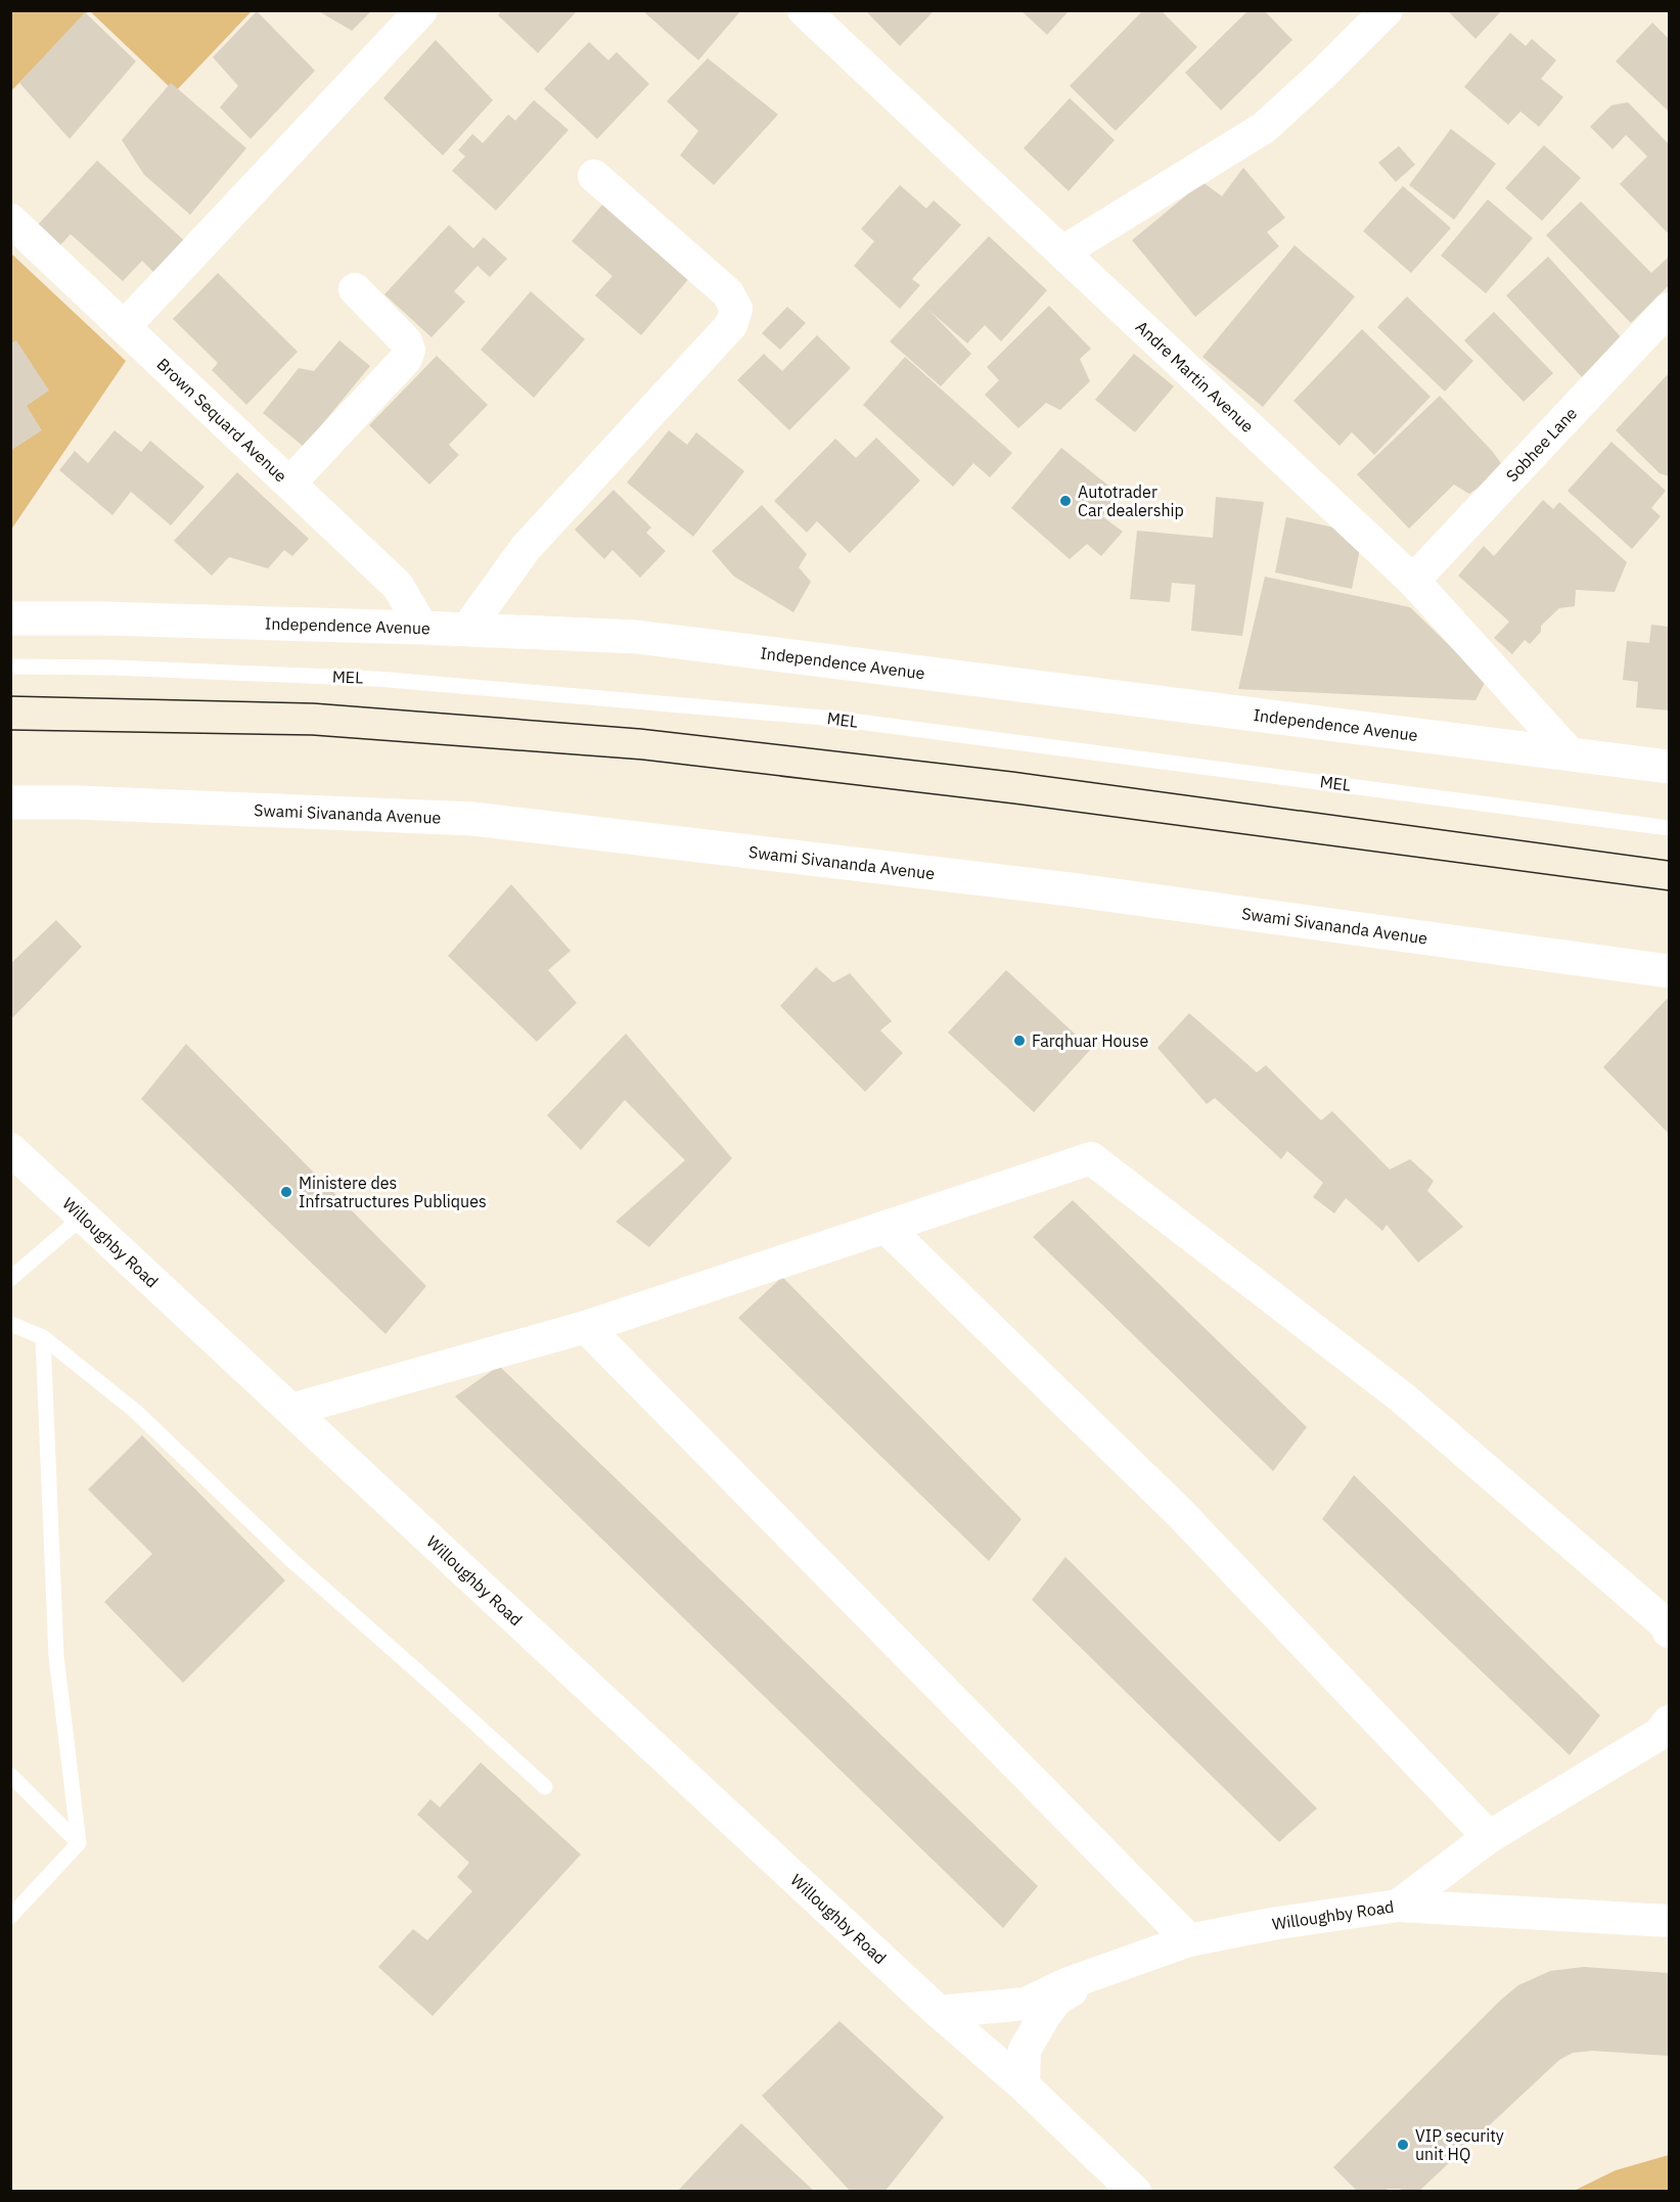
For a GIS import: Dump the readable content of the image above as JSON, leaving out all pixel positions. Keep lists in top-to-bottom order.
{
  "streets": {
    "street": [
      "Andre Martin Avenue",
      "Brown Sequard Avenue",
      "Sobhee Lane",
      "Independence Avenue",
      "Swami Sivananda Avenue",
      "Willoughby Road"
    ],
    "lane": ["MEL"]
  },
  "crossings": [
    ["Andre Martin Avenue", "Sobhee Lane"],
    ["Andre Martin Avenue", "Independence Avenue"],
    ["Brown Sequard Avenue", "Independence Avenue"]
  ],
  "places": [
    "Autotrader Car dealership",
    "Farqhuar House",
    "Ministere des Infrsatructures Publiques",
    "VIP security unit HQ"
  ]
}
